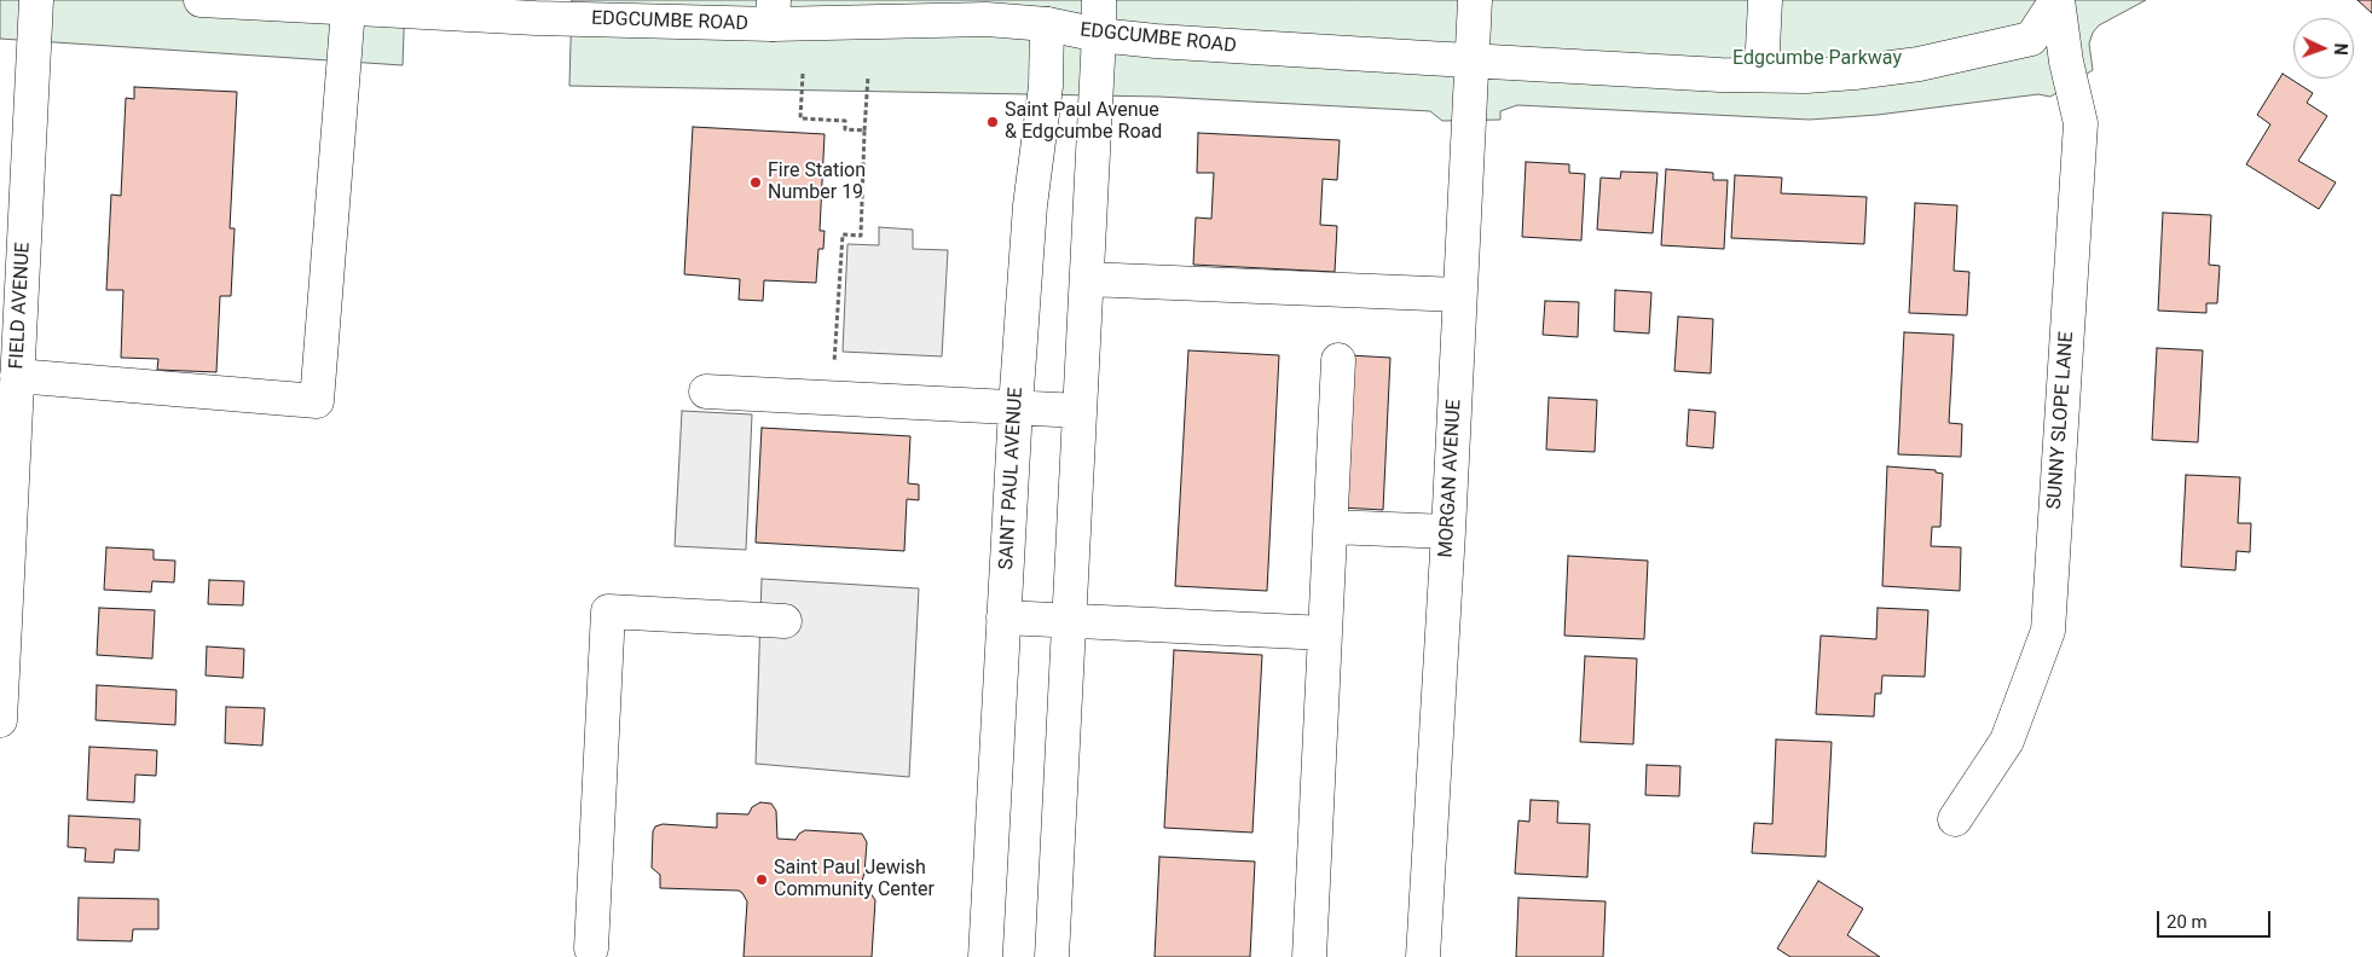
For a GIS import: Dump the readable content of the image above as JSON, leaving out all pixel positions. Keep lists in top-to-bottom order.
{
  "streets": {
    "street": [
      "EDGCUMBE ROAD",
      "FIELD AVENUE",
      "SUNNY SLOPE LANE",
      "SAINT PAUL AVENUE",
      "MORGAN AVENUE"
    ]
  },
  "crossings": [
    ["EDGCUMBE ROAD", "SUNNY SLOPE LANE"],
    ["EDGCUMBE ROAD", "SAINT PAUL AVENUE"],
    ["EDGCUMBE ROAD", "MORGAN AVENUE"]
  ],
  "parks": ["Edgcumbe Parkway"],
  "places": ["Saint Paul Avenue & Edgcumbe Road", "Fire Station Number 19", "Saint Paul Jewish Community Center"],
  "scale_bar": "20 m",
  "north": "right"
}
